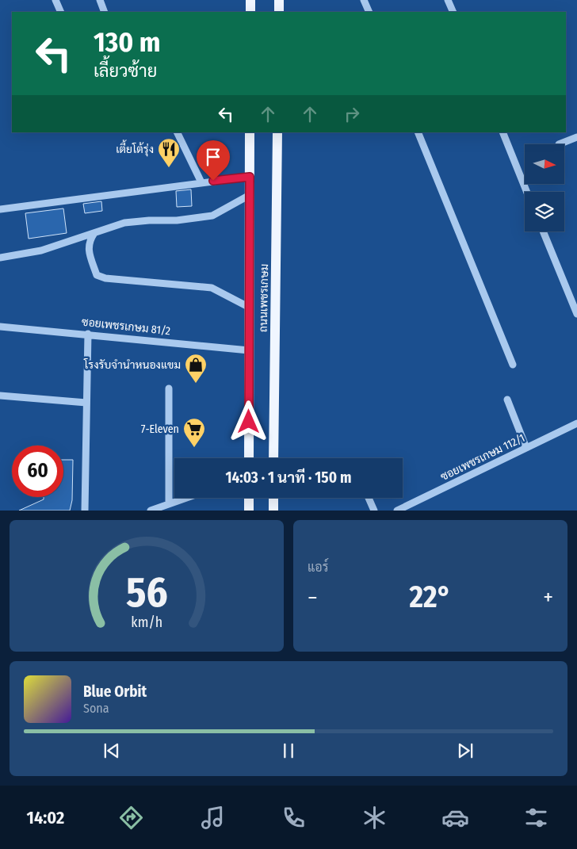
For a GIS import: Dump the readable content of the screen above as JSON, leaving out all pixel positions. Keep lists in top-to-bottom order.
{
  "streets": {
    "main road": ["ถนนเพชรเกษม"],
    "street": ["ซอยเพชรเกษม 81/2", "ซอยเพชรเกษม 112/1"]
  },
  "crossings": [
    ["ถนนเพชรเกษม", "ซอยเพชรเกษม 81/2"]
  ],
  "places": {
    "restaurant": ["เตี้ยโต้รุ่ง"],
    "shop": ["โรงรับจำนำหนองแขม"],
    "supermarket": ["7-Eleven"]
  },
  "north": "right",
  "page": {
    "turn": ["130 m", "เลี้ยวซ้าย"],
    "limit": "60",
    "trip": "14:03 · 1 นาที · 150 m",
    "tile": "แอร์",
    "heat": ["−", "22°", "+"],
    "song": ["Blue Orbit", "Sona"],
    "tabs": "14:02",
    "gauge": ["56", "km/h"]
  }
}
